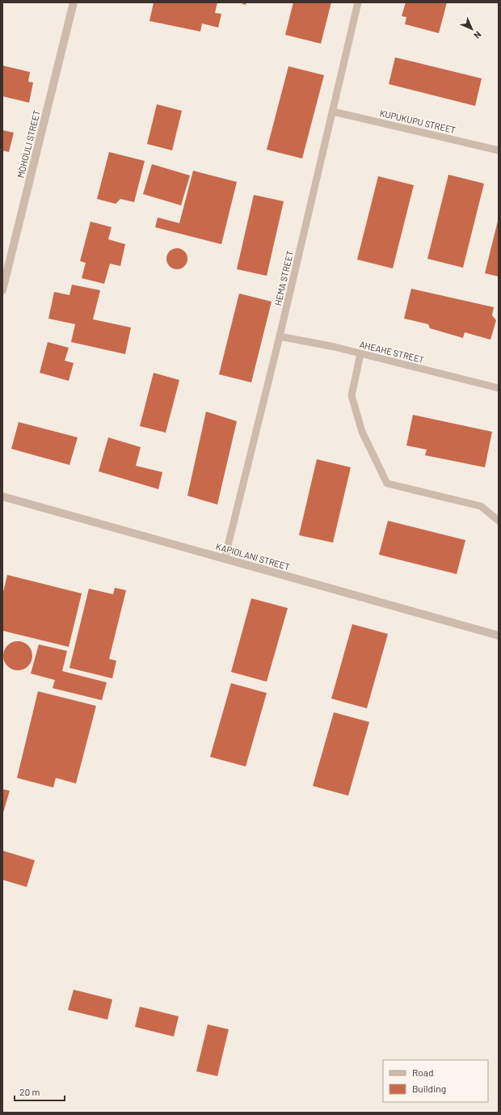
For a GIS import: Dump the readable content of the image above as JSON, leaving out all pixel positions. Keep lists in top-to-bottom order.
{
  "streets": {
    "street": ["MOHOULI STREET", "KAPIOLANI STREET"],
    "lane": ["KUPUKUPU STREET", "HEMA STREET", "AHEAHE STREET"]
  },
  "crossings": [
    ["KUPUKUPU STREET", "HEMA STREET"],
    ["HEMA STREET", "AHEAHE STREET"],
    ["HEMA STREET", "KAPIOLANI STREET"]
  ],
  "legend": ["Road", "Building"],
  "scale_bar": "20 m",
  "north": "bottom right"
}
